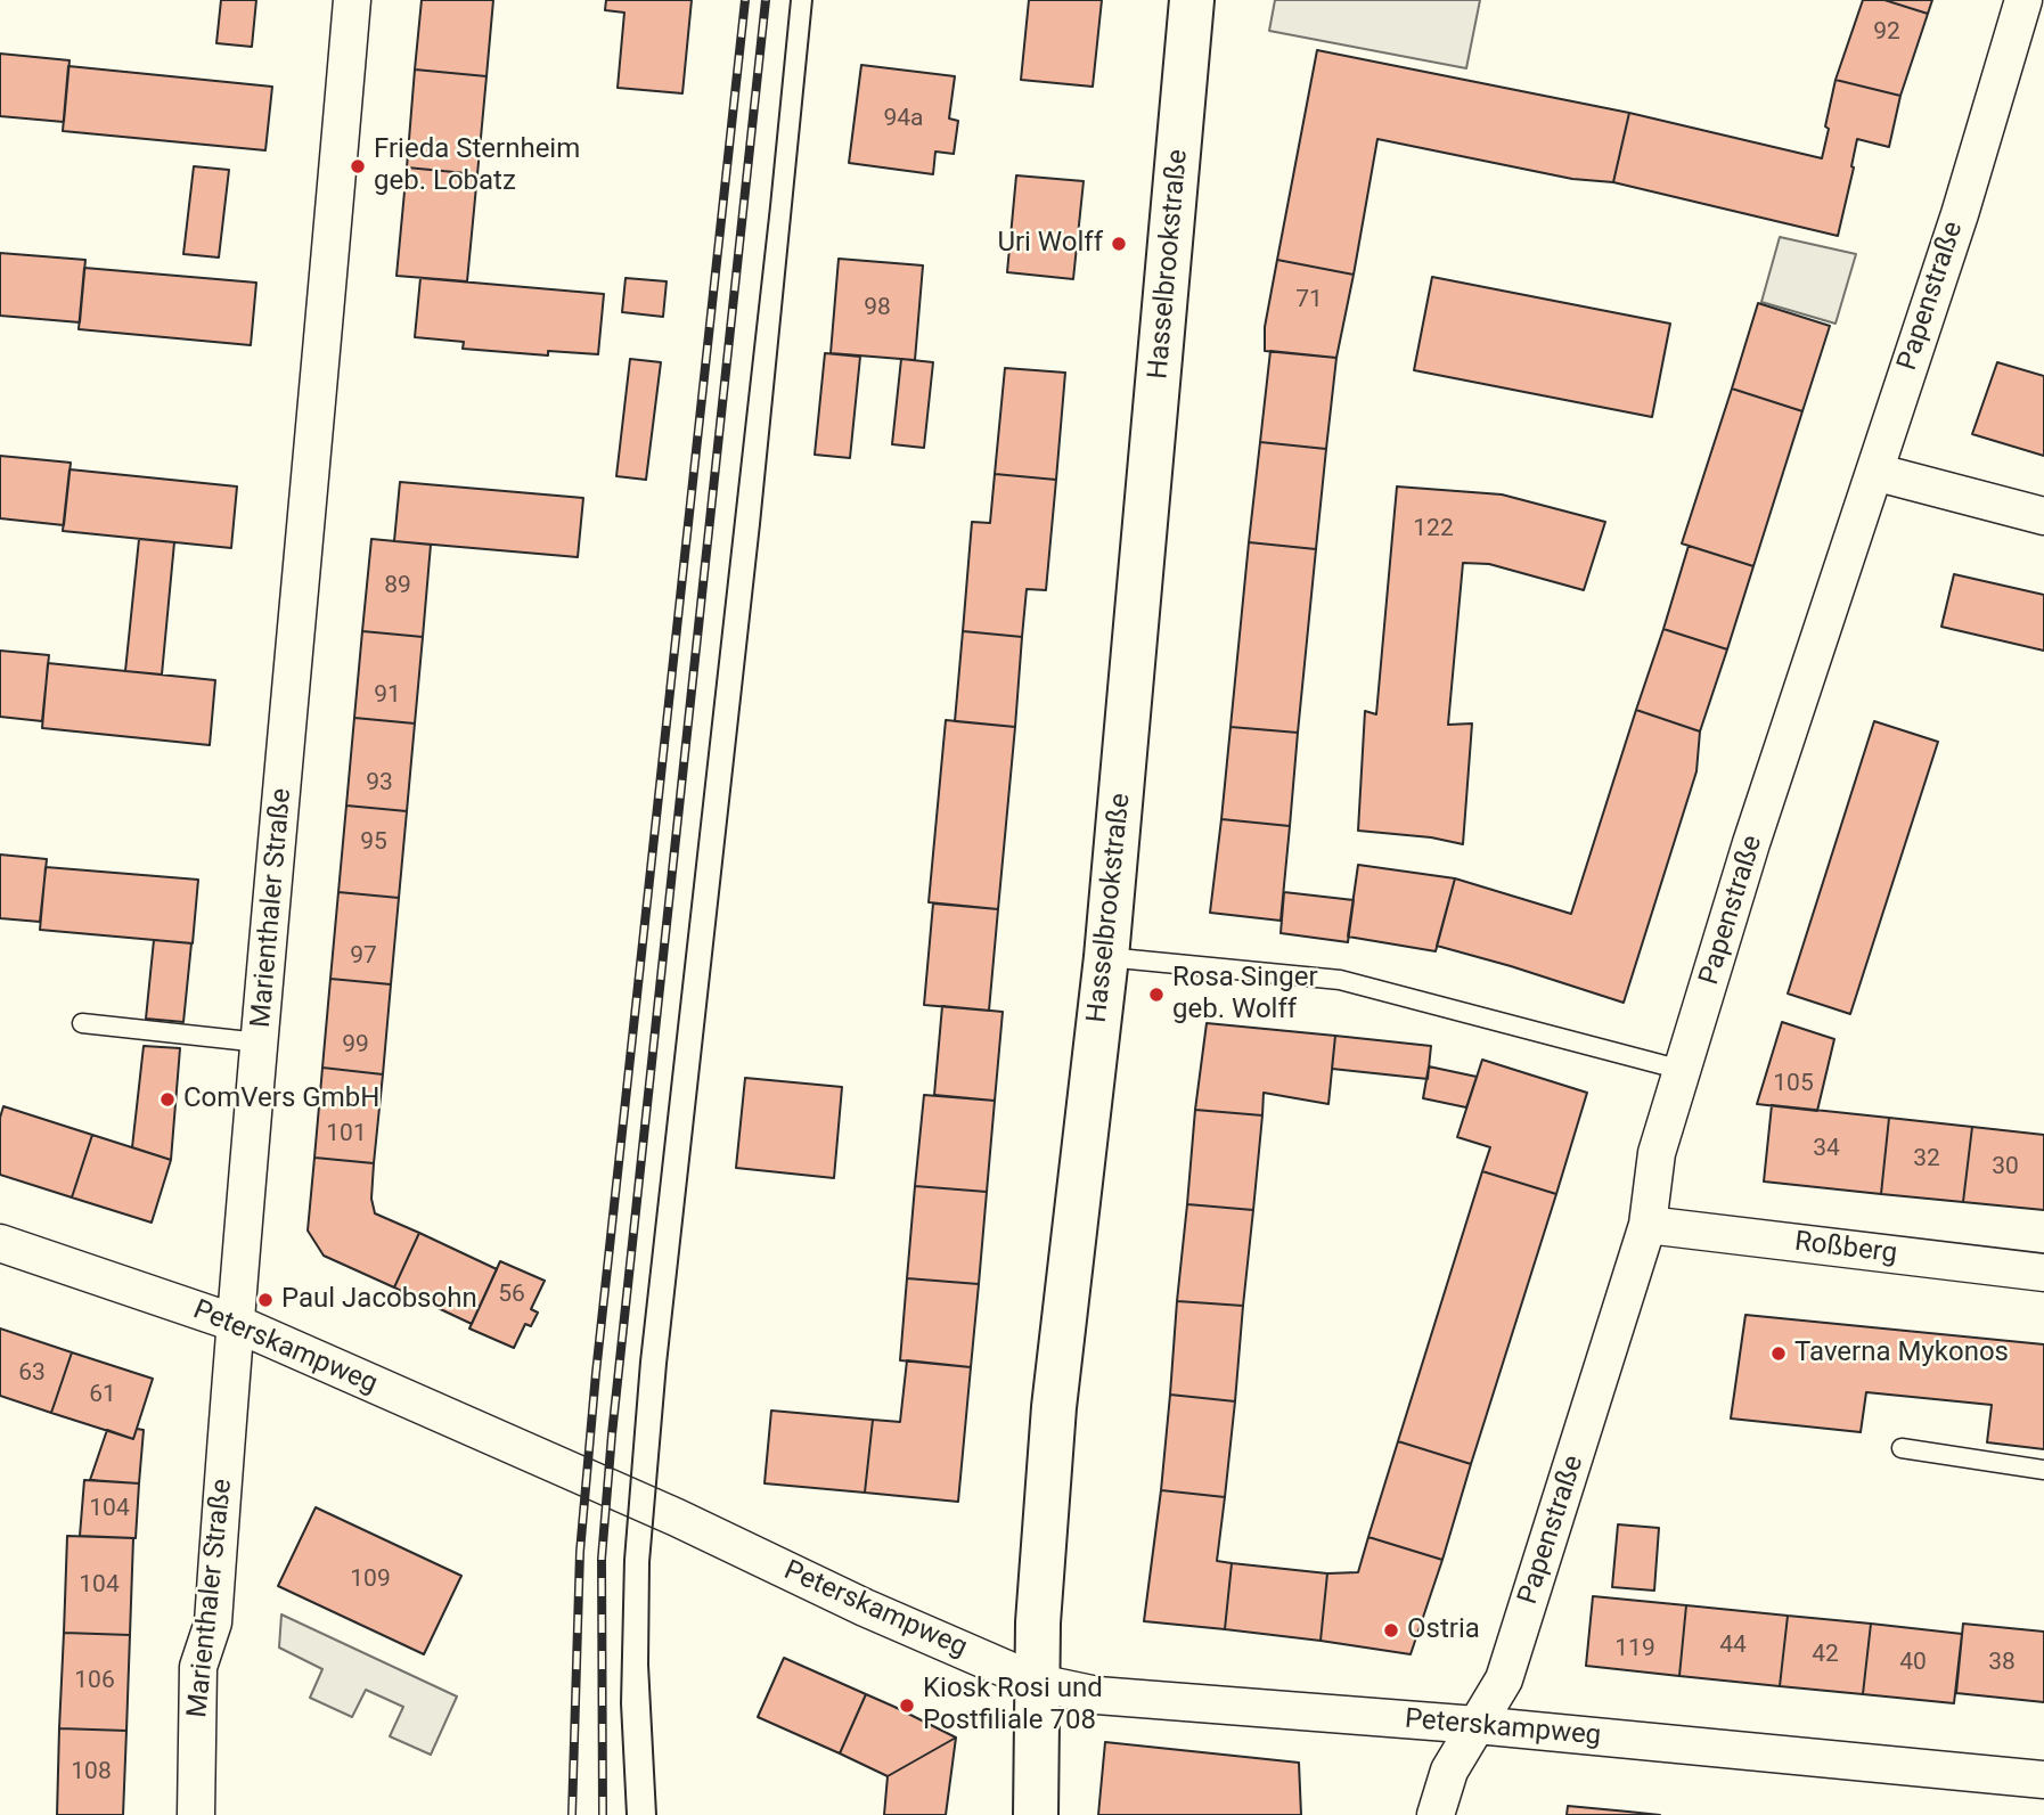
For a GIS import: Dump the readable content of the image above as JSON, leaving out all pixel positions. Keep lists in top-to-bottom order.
{
  "streets": {
    "street": [
      "Hasselbrookstraße",
      "Papenstraße",
      "Marienthaler Straße",
      "Roßberg",
      "Peterskampweg"
    ]
  },
  "crossings": [
    ["Hasselbrookstraße", "Peterskampweg"],
    ["Papenstraße", "Roßberg"],
    ["Papenstraße", "Peterskampweg"],
    ["Marienthaler Straße", "Peterskampweg"]
  ],
  "places": [
    "Frieda Sternheim geb. Lobatz",
    "Uri Wolff",
    "Rosa Singer geb. Wolff",
    "ComVers GmbH",
    "Paul Jacobsohn",
    "Taverna Mykonos",
    "Ostria",
    "Kiosk Rosi und Postfiliale 708"
  ],
  "house_numbers": [
    "92",
    "94a",
    "71",
    "98",
    "122",
    "89",
    "91",
    "93",
    "95",
    "97",
    "99",
    "105",
    "101",
    "34",
    "32",
    "30",
    "56",
    "63",
    "61",
    "104",
    "109",
    "104",
    "44",
    "119",
    "42",
    "40",
    "38",
    "106",
    "108"
  ]
}
